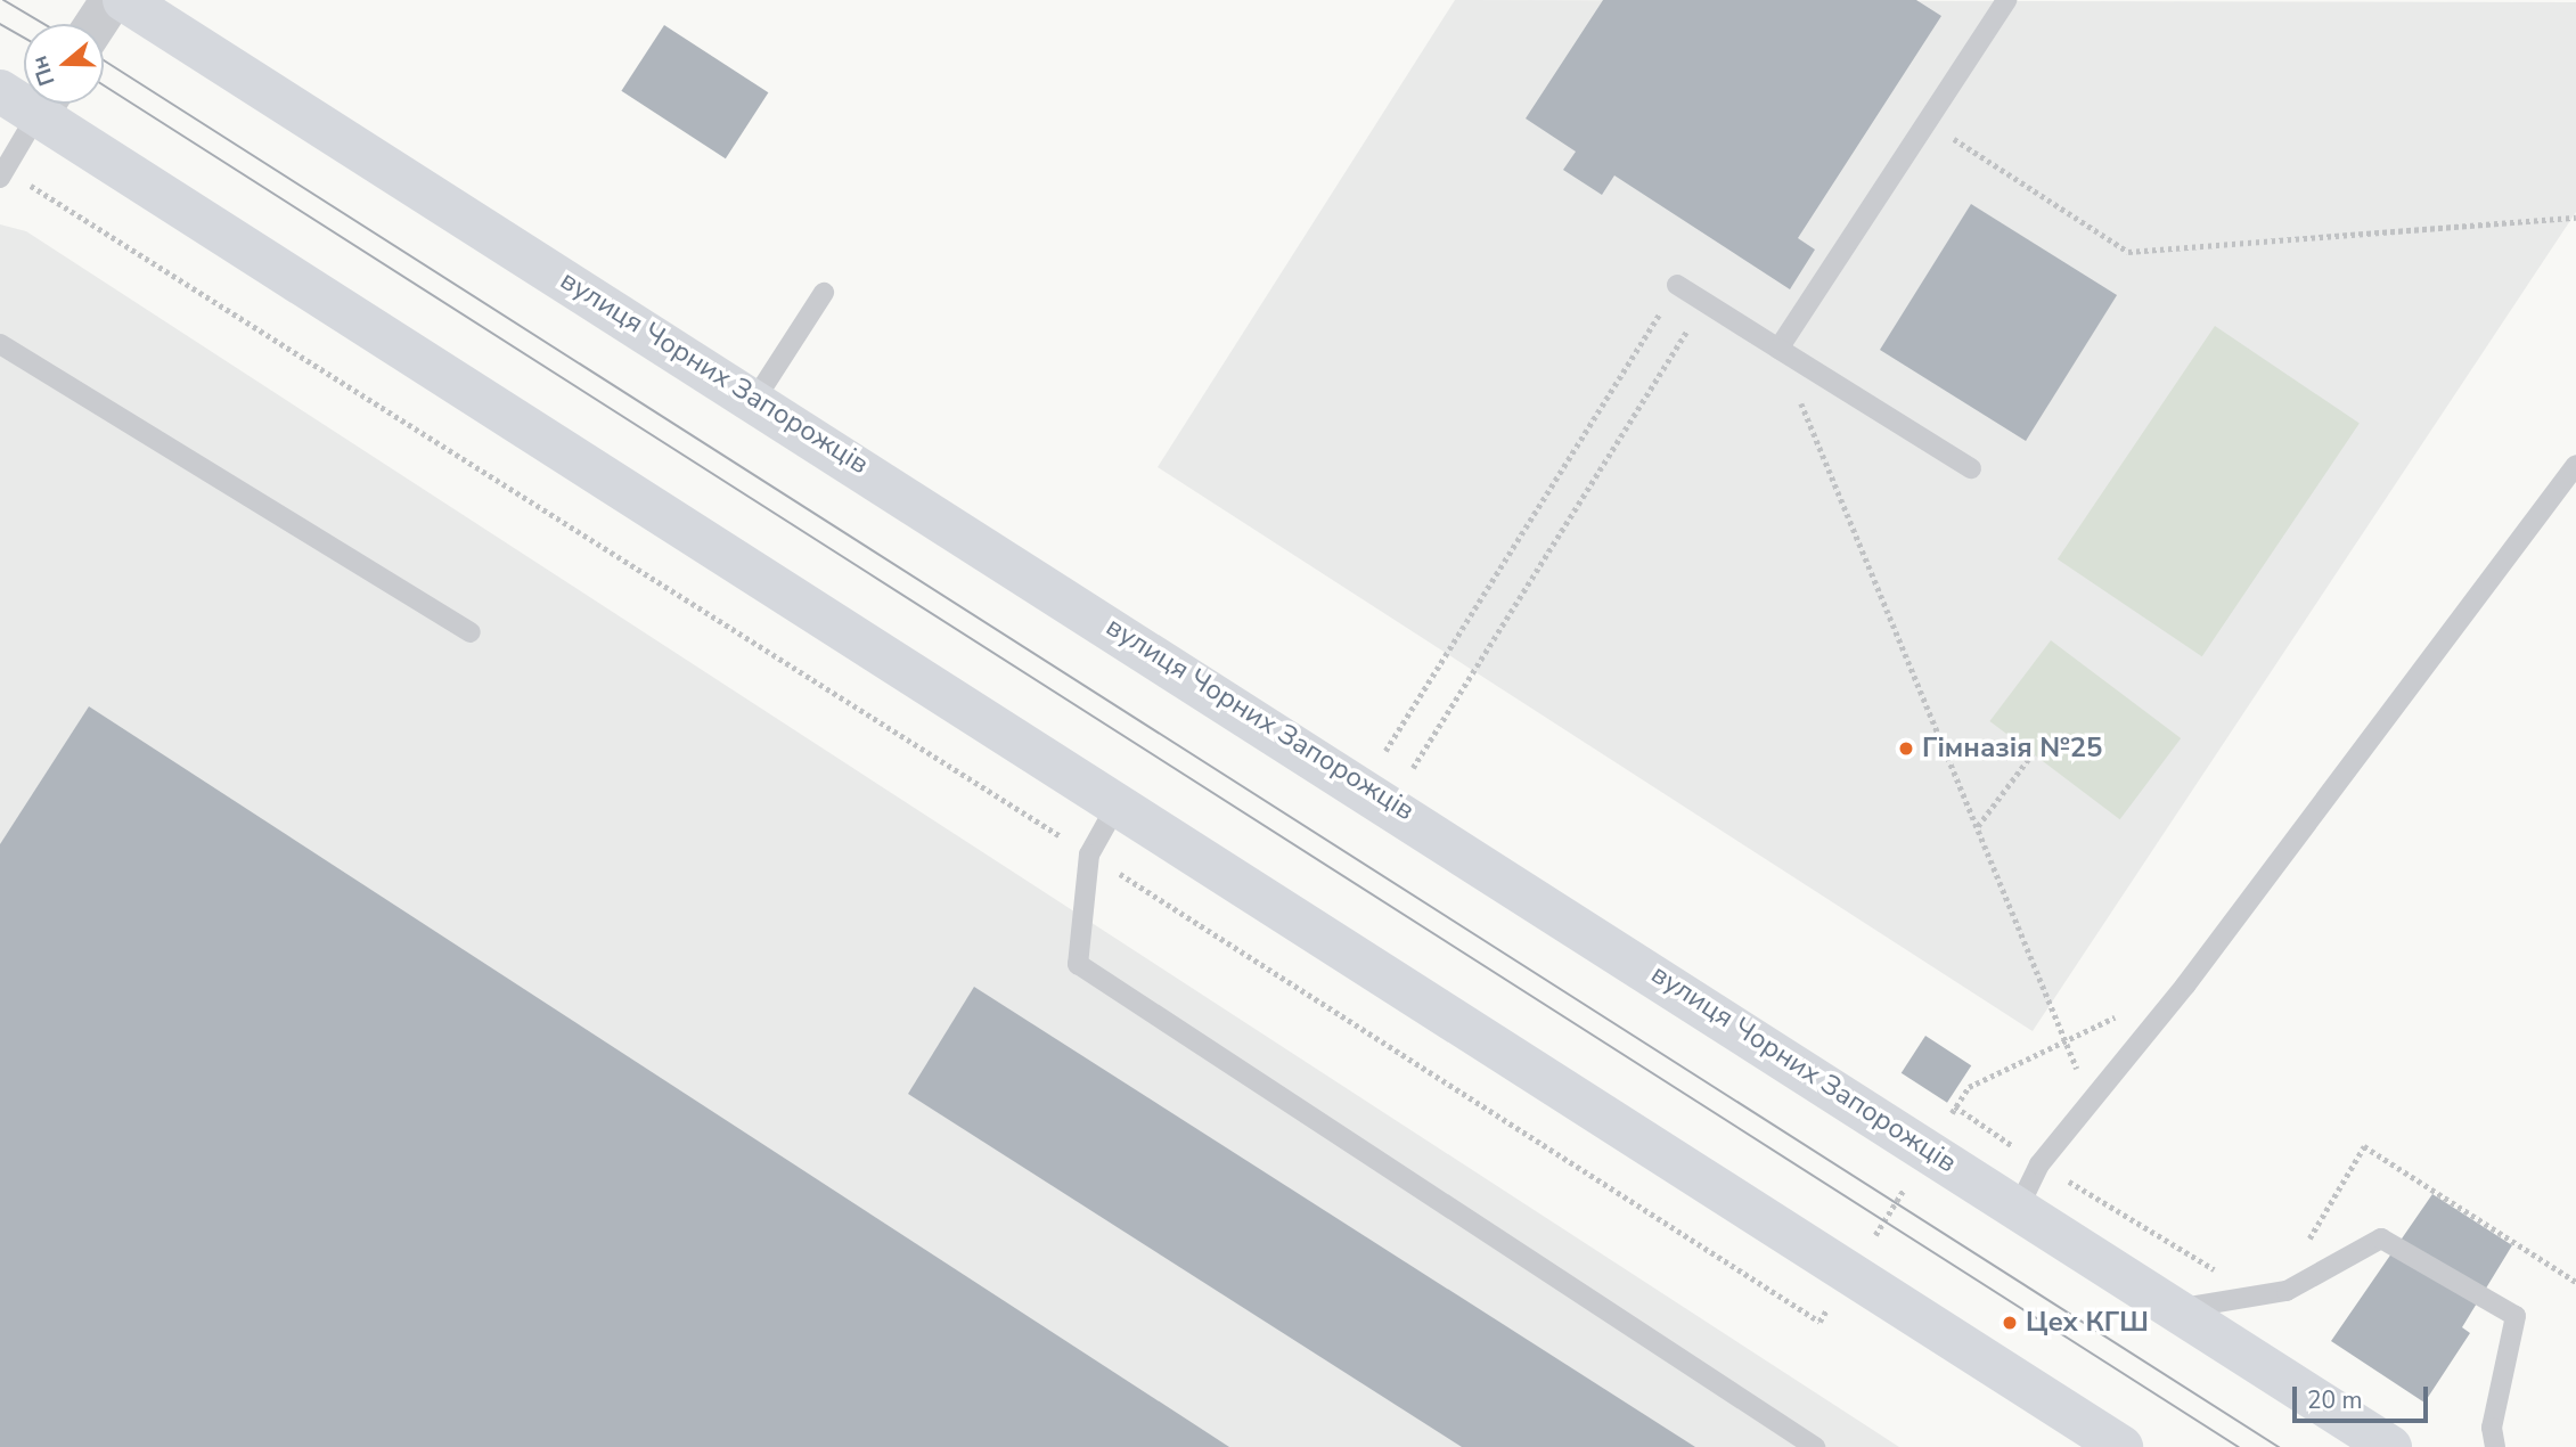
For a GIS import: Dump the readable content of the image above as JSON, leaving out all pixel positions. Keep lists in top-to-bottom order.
{
  "streets": {
    "main road": ["вулиця Чорних Запорожців"]
  },
  "places": ["Гімназія №25", "Цех КГШ"],
  "scale_bar": "20 m",
  "north": "left"
}
